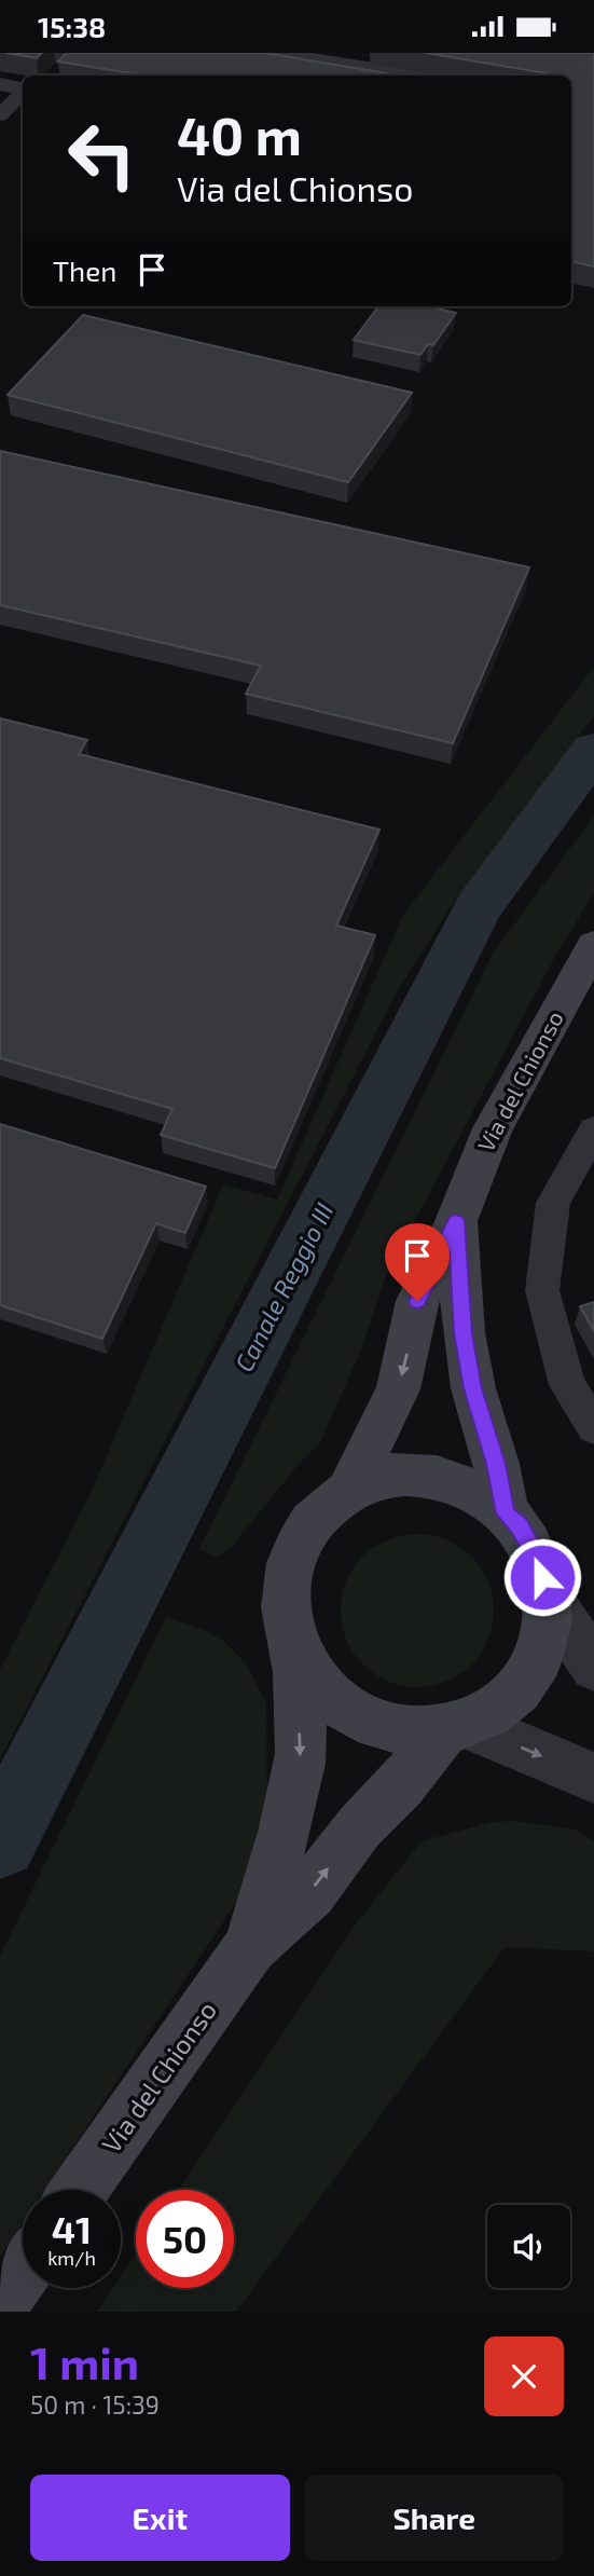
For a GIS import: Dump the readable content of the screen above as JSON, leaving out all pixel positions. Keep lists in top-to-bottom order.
{
  "streets": {
    "main road": ["Via del Chionso"]
  },
  "water": ["Canale Reggio III"],
  "page": {
    "status": "15:38",
    "turn": ["40 m", "Via del Chionso"],
    "then": "Then",
    "speed": "41 km/h",
    "limit": "50",
    "heading": ["1 min", "50 m · 15:39"],
    "buttons": ["Exit", "Share"]
  }
}
